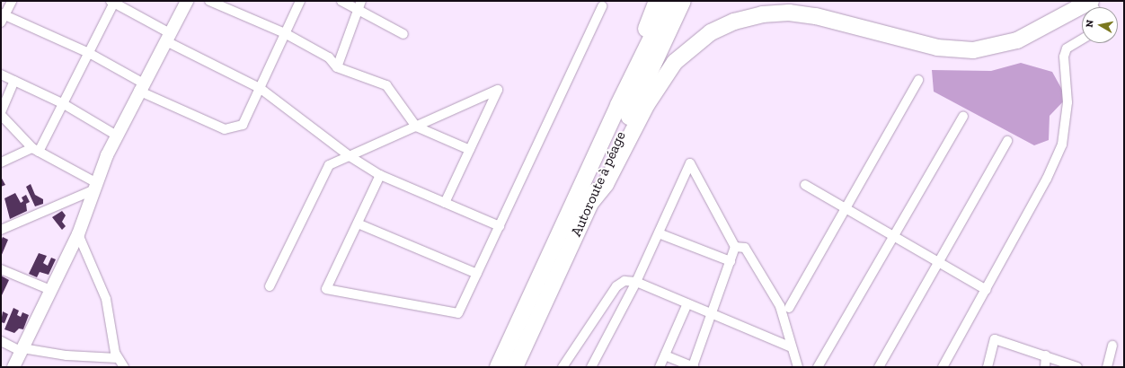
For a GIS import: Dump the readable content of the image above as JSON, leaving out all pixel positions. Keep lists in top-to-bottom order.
{
  "streets": {
    "highway": ["Autoroute à péage"]
  },
  "north": "left"
}
